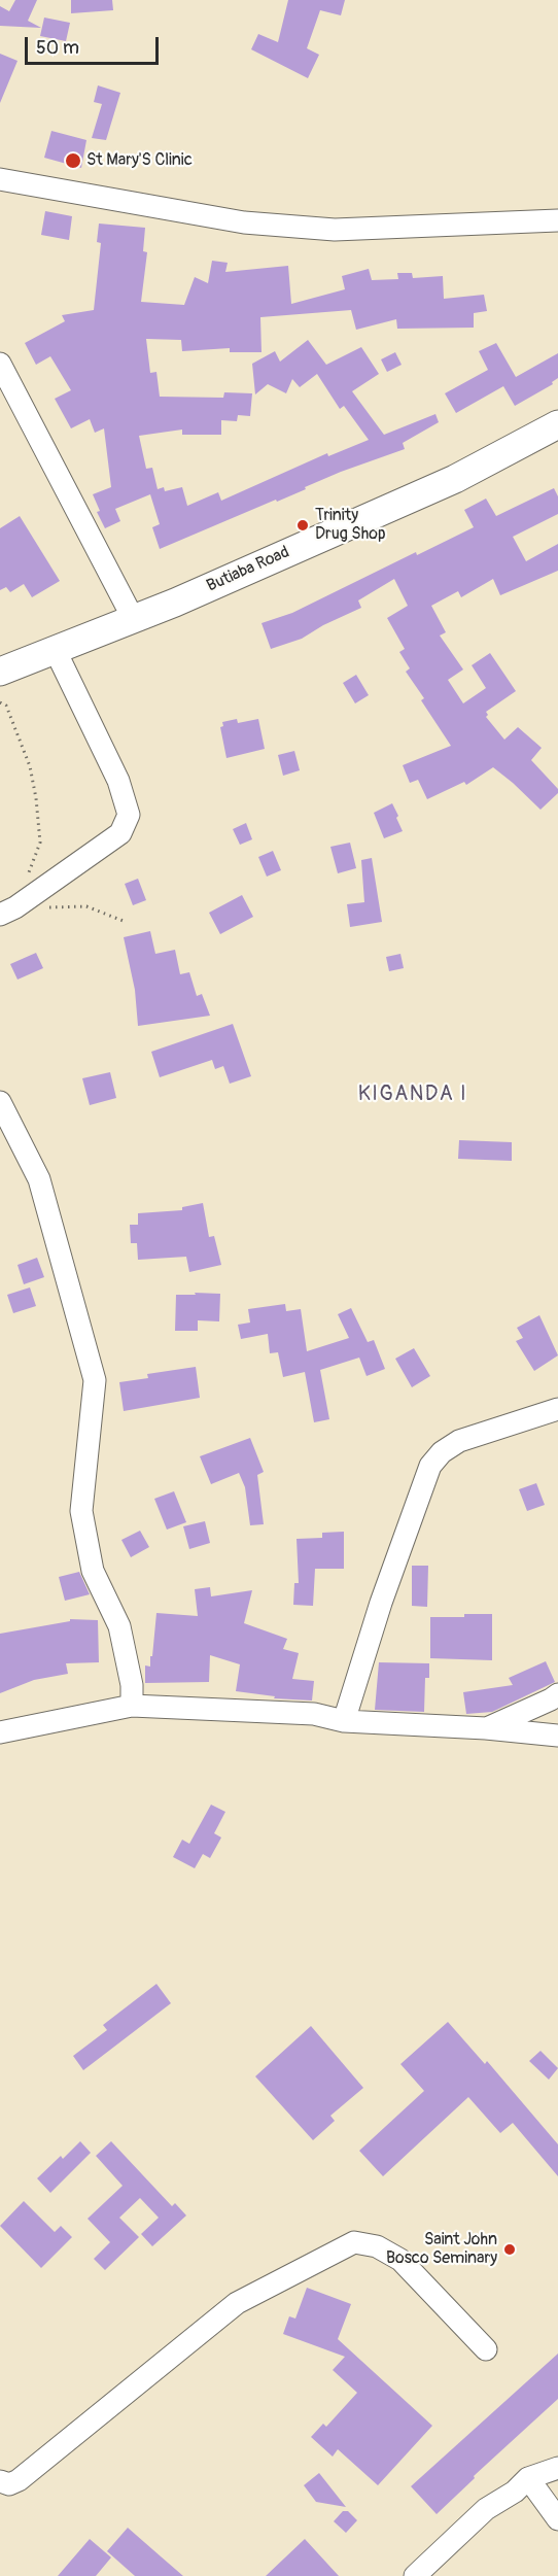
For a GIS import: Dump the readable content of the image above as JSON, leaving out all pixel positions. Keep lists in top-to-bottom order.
{
  "streets": {
    "main road": ["Butiaba Road"]
  },
  "districts": ["KIGANDA I"],
  "places": ["St Mary'S Clinic", "Trinity Drug Shop", "Saint John Bosco Seminary"],
  "scale_bar": "50 m"
}
